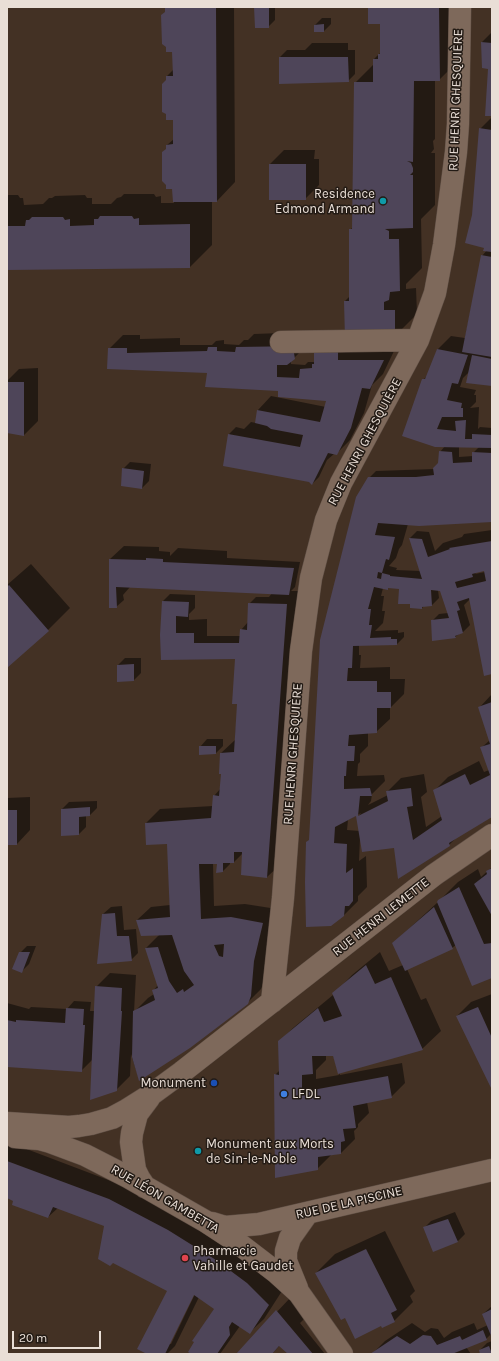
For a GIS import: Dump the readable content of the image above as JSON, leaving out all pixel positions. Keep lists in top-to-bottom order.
{
  "streets": {
    "street": [
      "RUE HENRI GHESQUIÈRE",
      "RUE HENRI LEMETTE",
      "RUE LÉON GAMBETTA",
      "RUE DE LA PISCINE"
    ]
  },
  "crossings": [
    ["RUE HENRI GHESQUIÈRE", "RUE HENRI LEMETTE"],
    ["RUE LÉON GAMBETTA", "RUE DE LA PISCINE"]
  ],
  "places": [
    "Residence Edmond Armand",
    "Monument",
    "LFDL",
    "Monument aux Morts de Sin-le-Noble",
    "Pharmacie Vahille et Gaudet"
  ],
  "scale_bar": "20 m"
}
